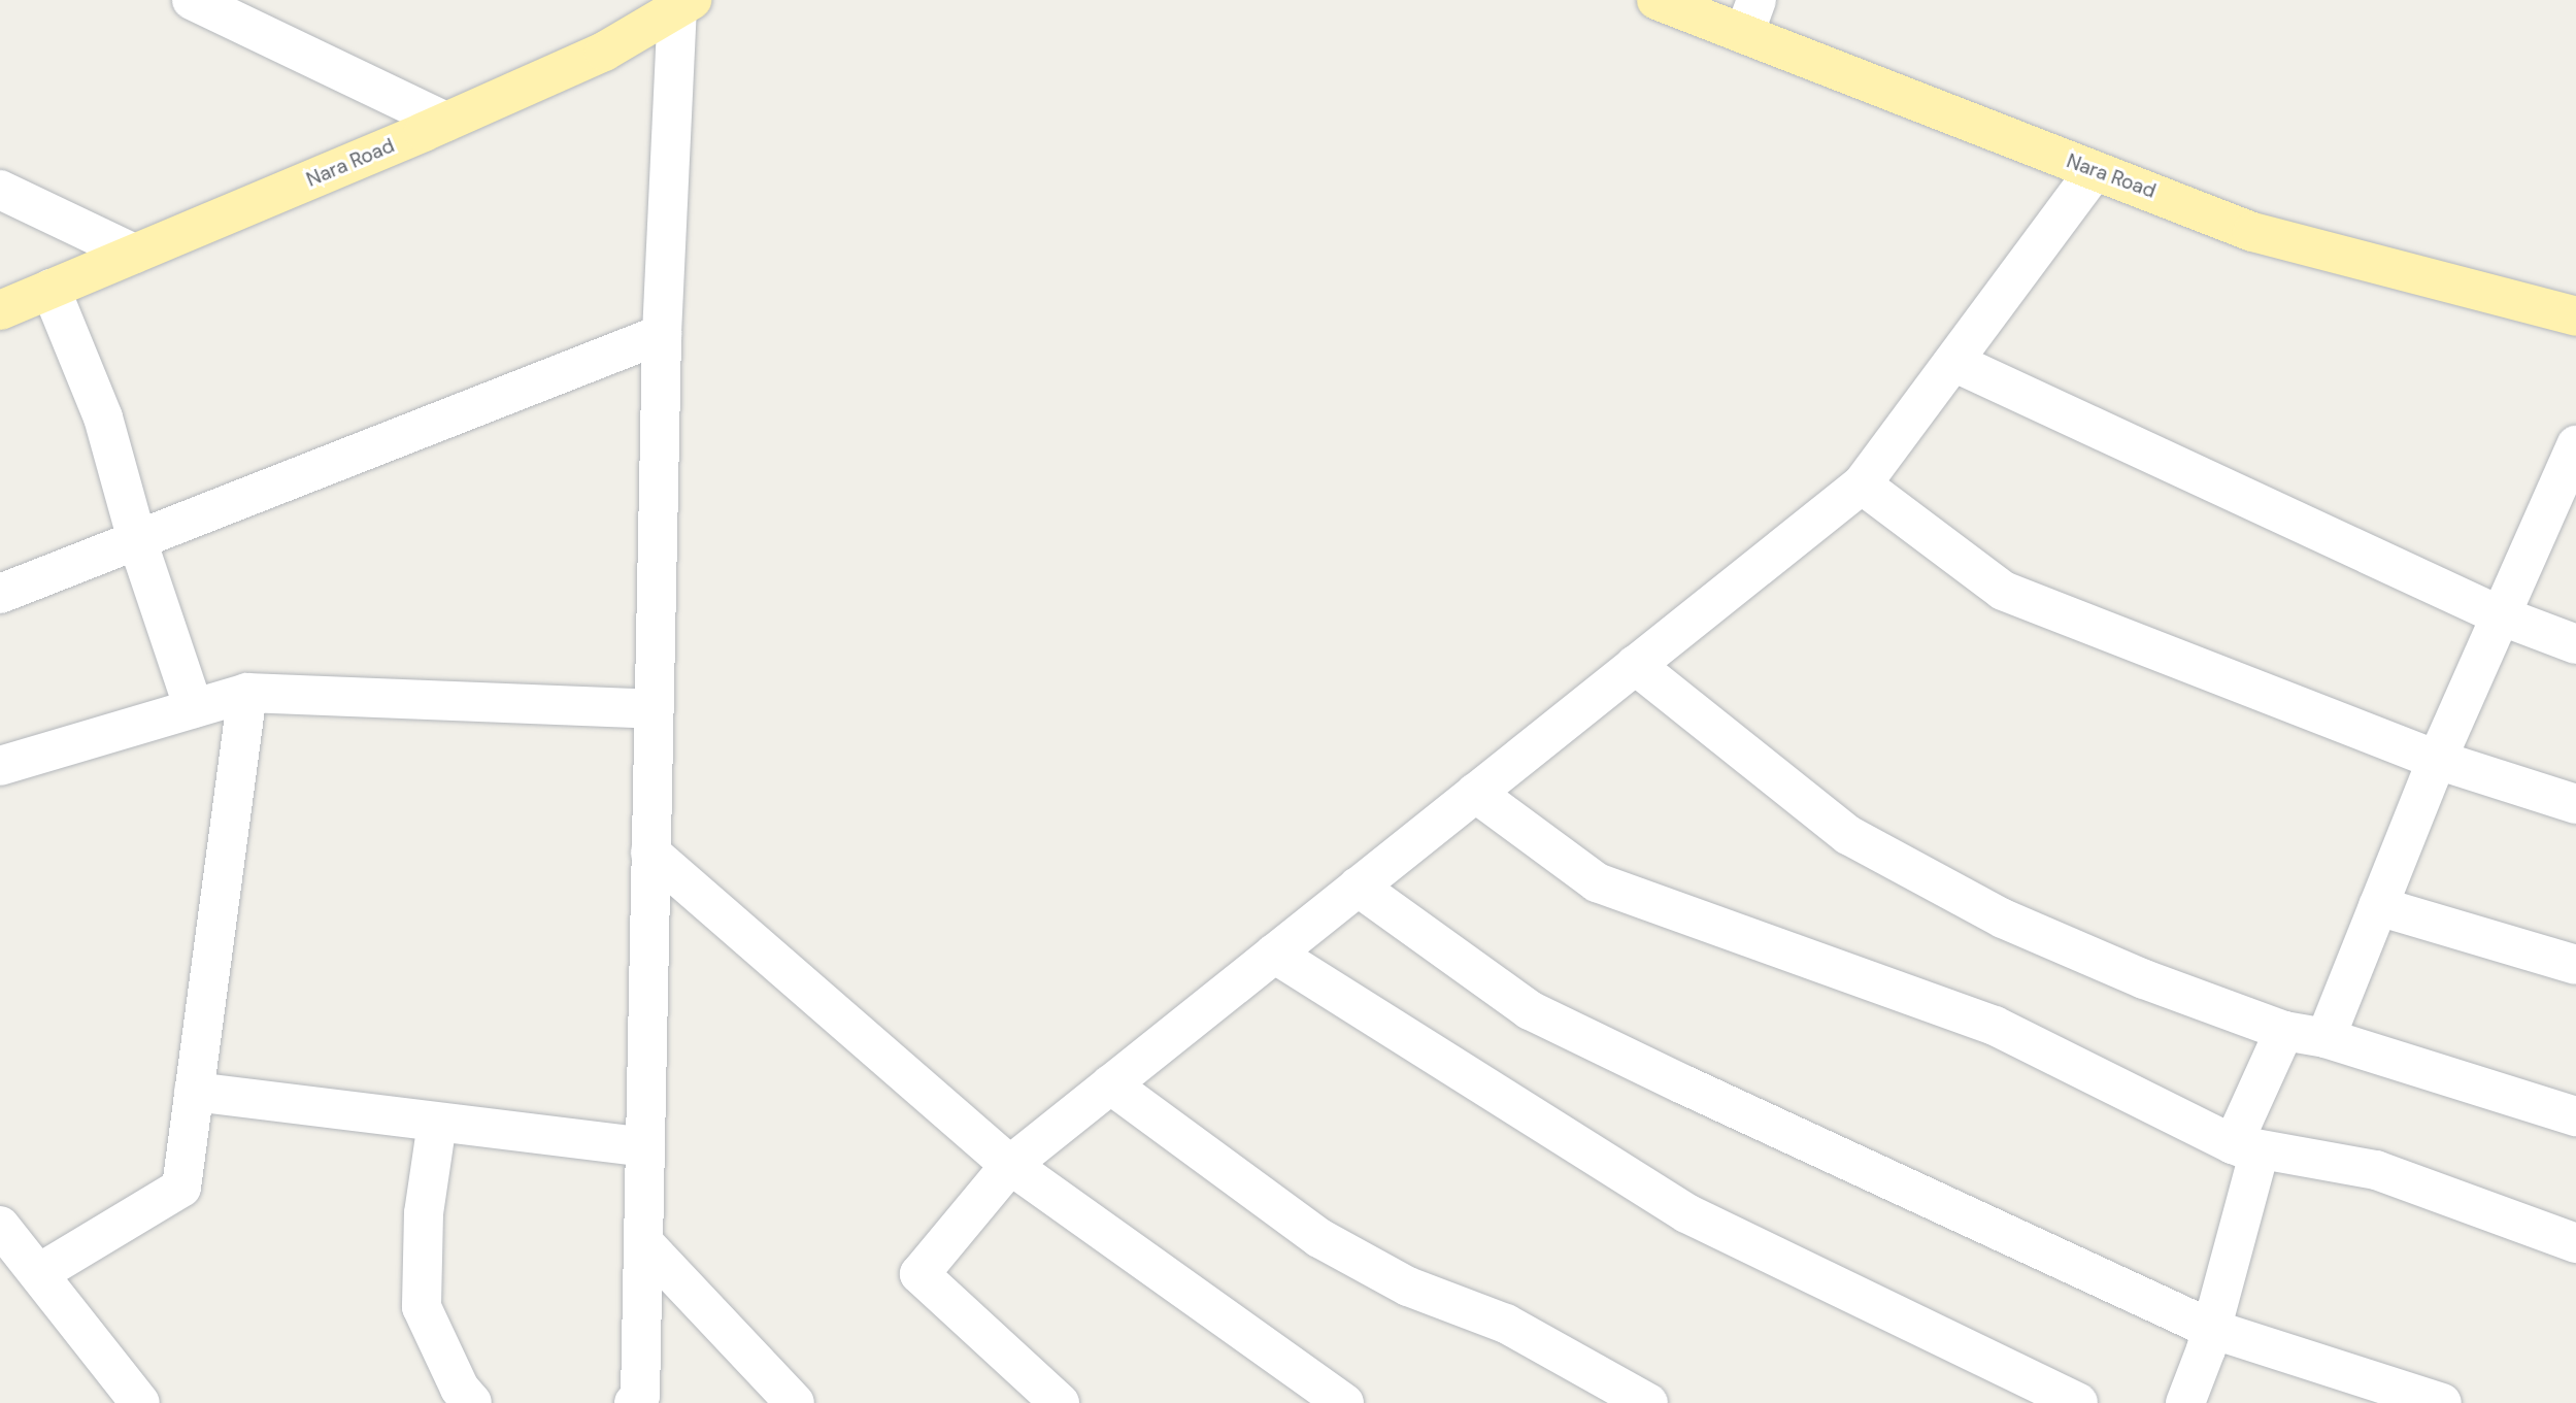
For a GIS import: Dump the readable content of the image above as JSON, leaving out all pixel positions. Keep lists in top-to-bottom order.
{
  "streets": {
    "main road": ["Nara Road"]
  }
}
